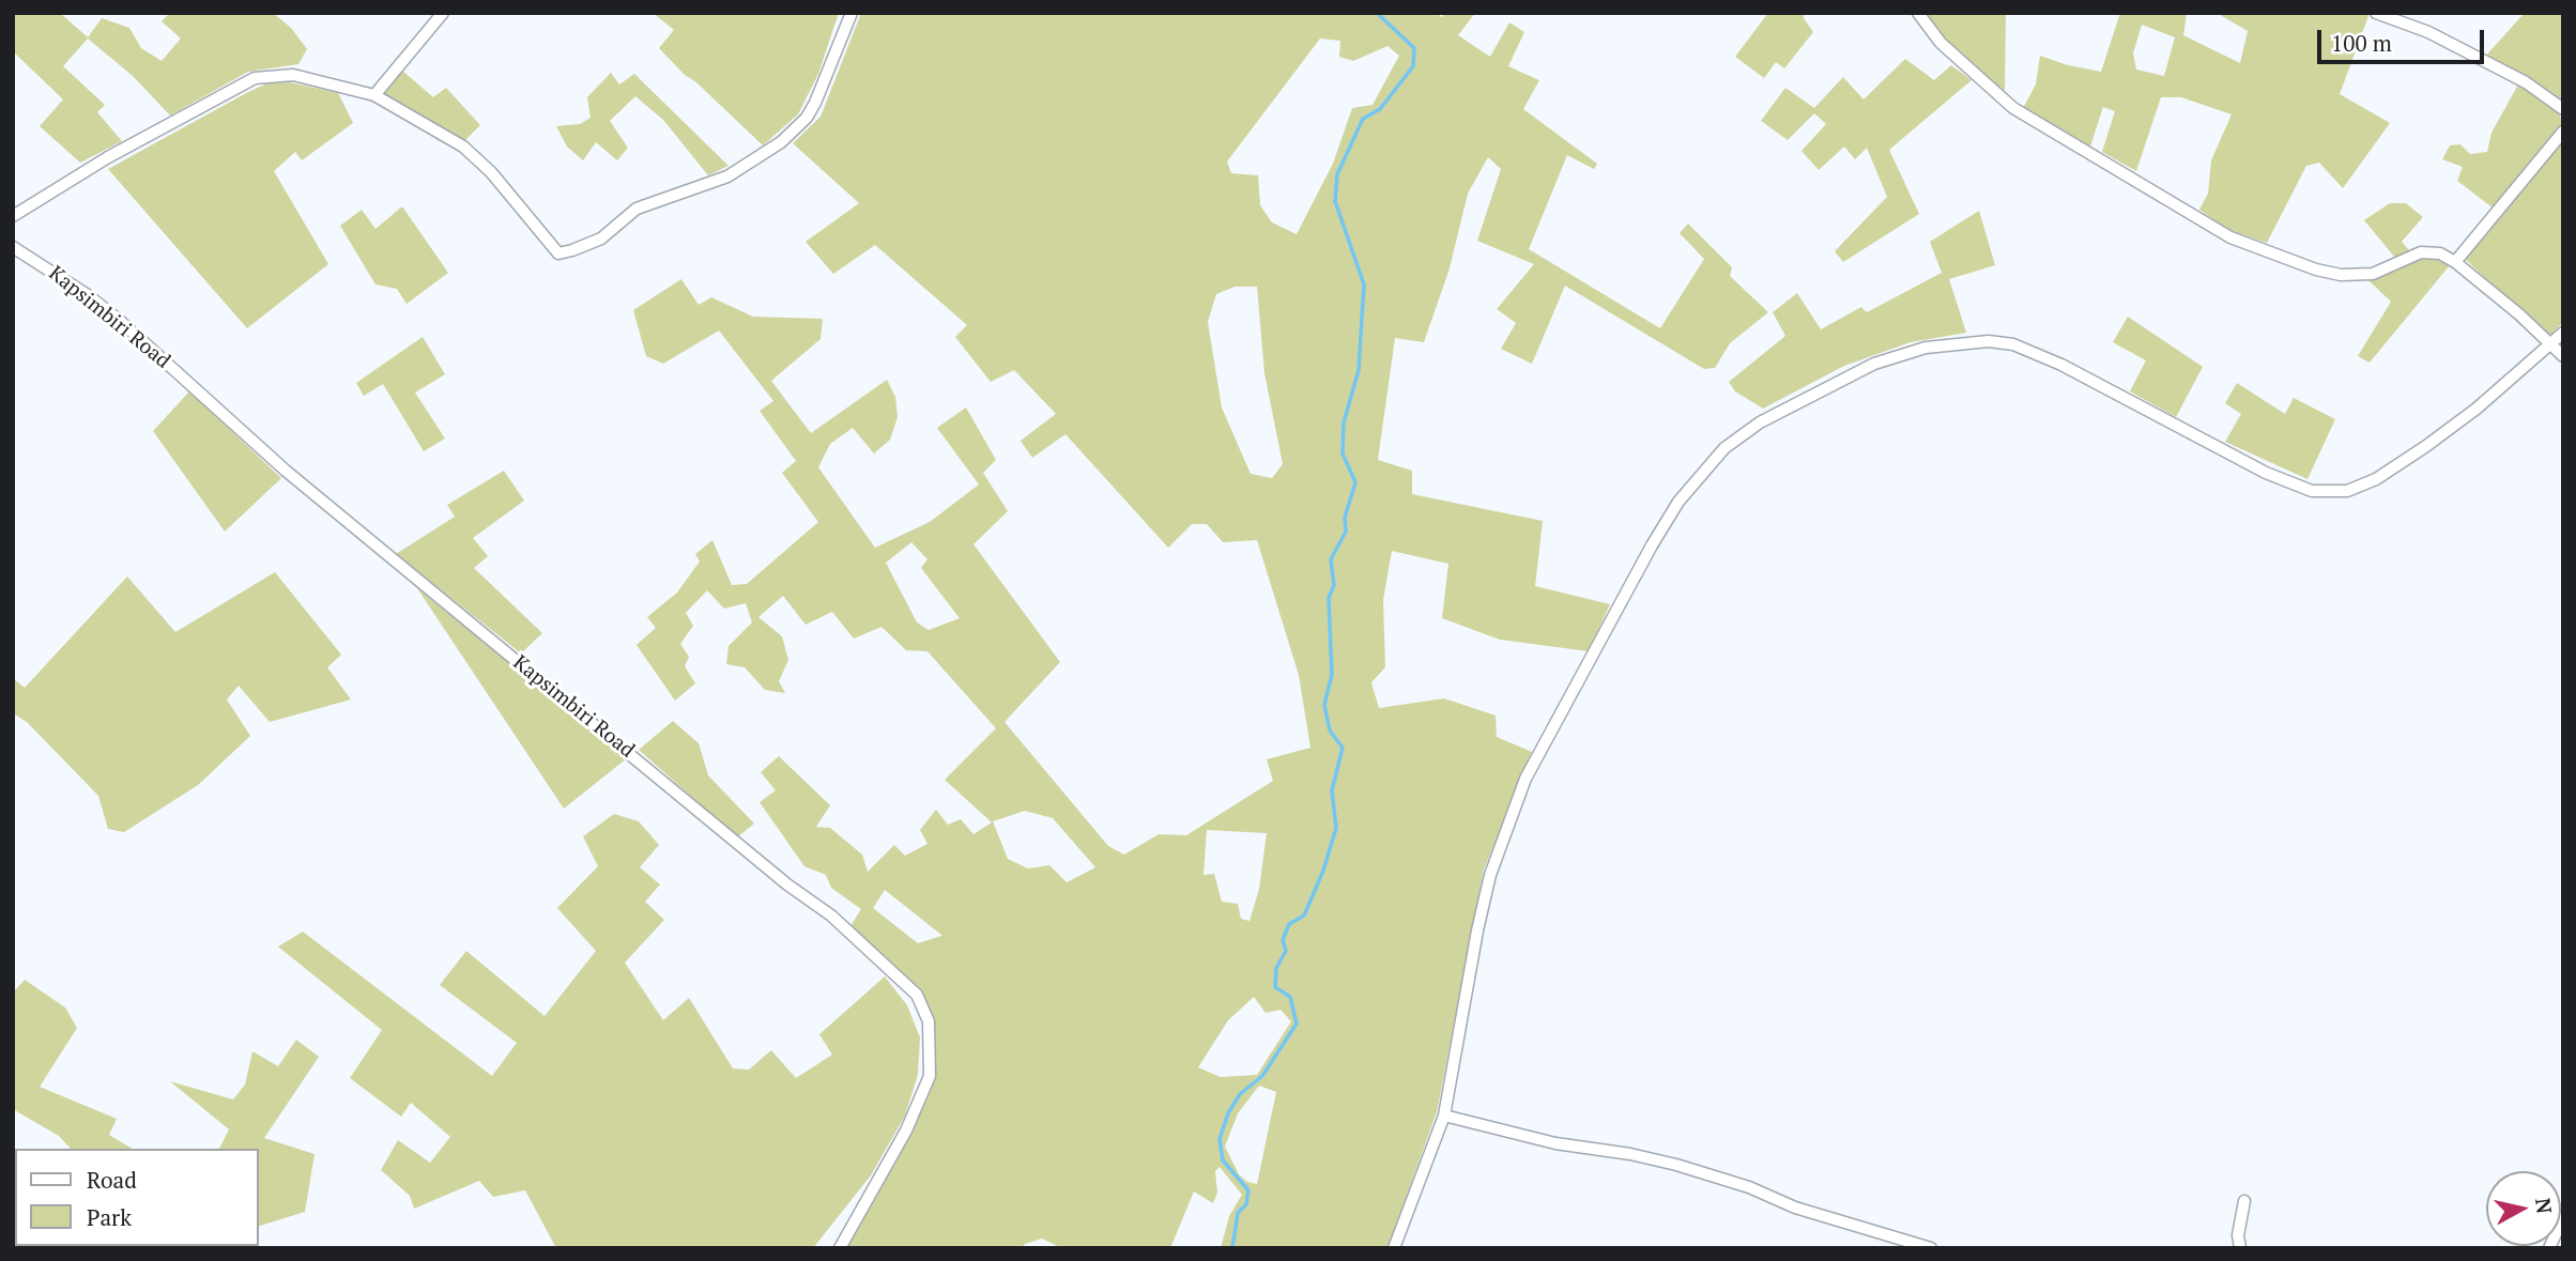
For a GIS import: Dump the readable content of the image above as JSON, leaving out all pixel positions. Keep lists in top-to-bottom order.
{
  "streets": {
    "street": ["Kapsimbiri Road"]
  },
  "legend": ["Road", "Park"],
  "scale_bar": "100 m",
  "north": "right"
}
